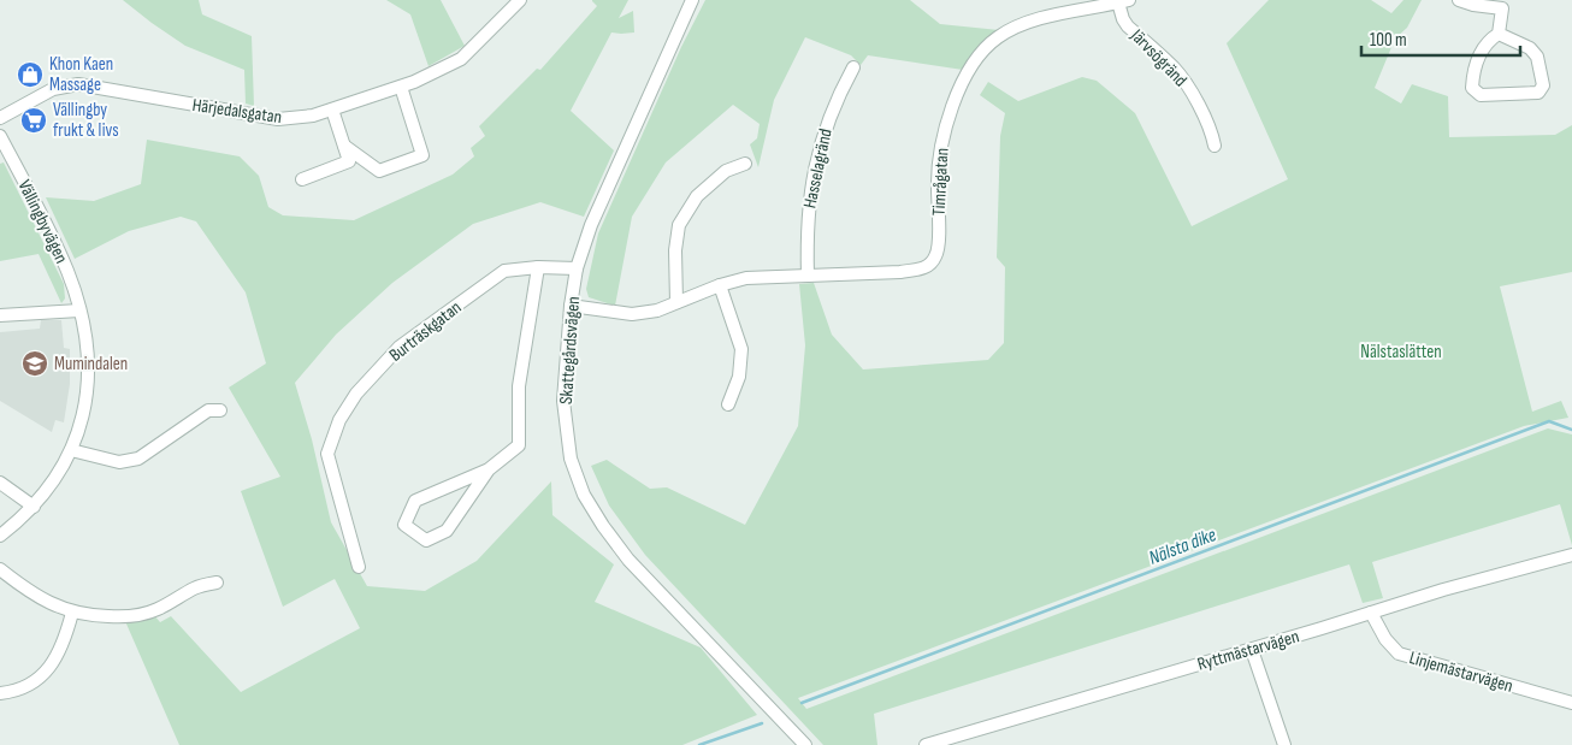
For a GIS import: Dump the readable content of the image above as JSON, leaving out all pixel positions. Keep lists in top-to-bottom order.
{
  "streets": {
    "street": [
      "Järvsögränd",
      "Härjedalsgatan",
      "Hasselagränd",
      "Timrågatan",
      "Vällingbyvägen",
      "Burträskgatan",
      "Skattegårdsvägen",
      "Ryttmästarvägen",
      "Linjemästarvägen"
    ]
  },
  "crossings": [
    ["Järvsögränd", "Timrågatan"],
    ["Hasselagränd", "Timrågatan"],
    ["Timrågatan", "Skattegårdsvägen"],
    ["Burträskgatan", "Skattegårdsvägen"],
    ["Ryttmästarvägen", "Linjemästarvägen"]
  ],
  "water": ["Nälsta dike"],
  "parks": ["Nälstaslätten"],
  "places": {
    "shop": ["Khon Kaen Massage"],
    "supermarket": ["Vällingby frukt & livs"],
    "school or university": ["Mumindalen"]
  },
  "scale_bar": "100 m"
}
